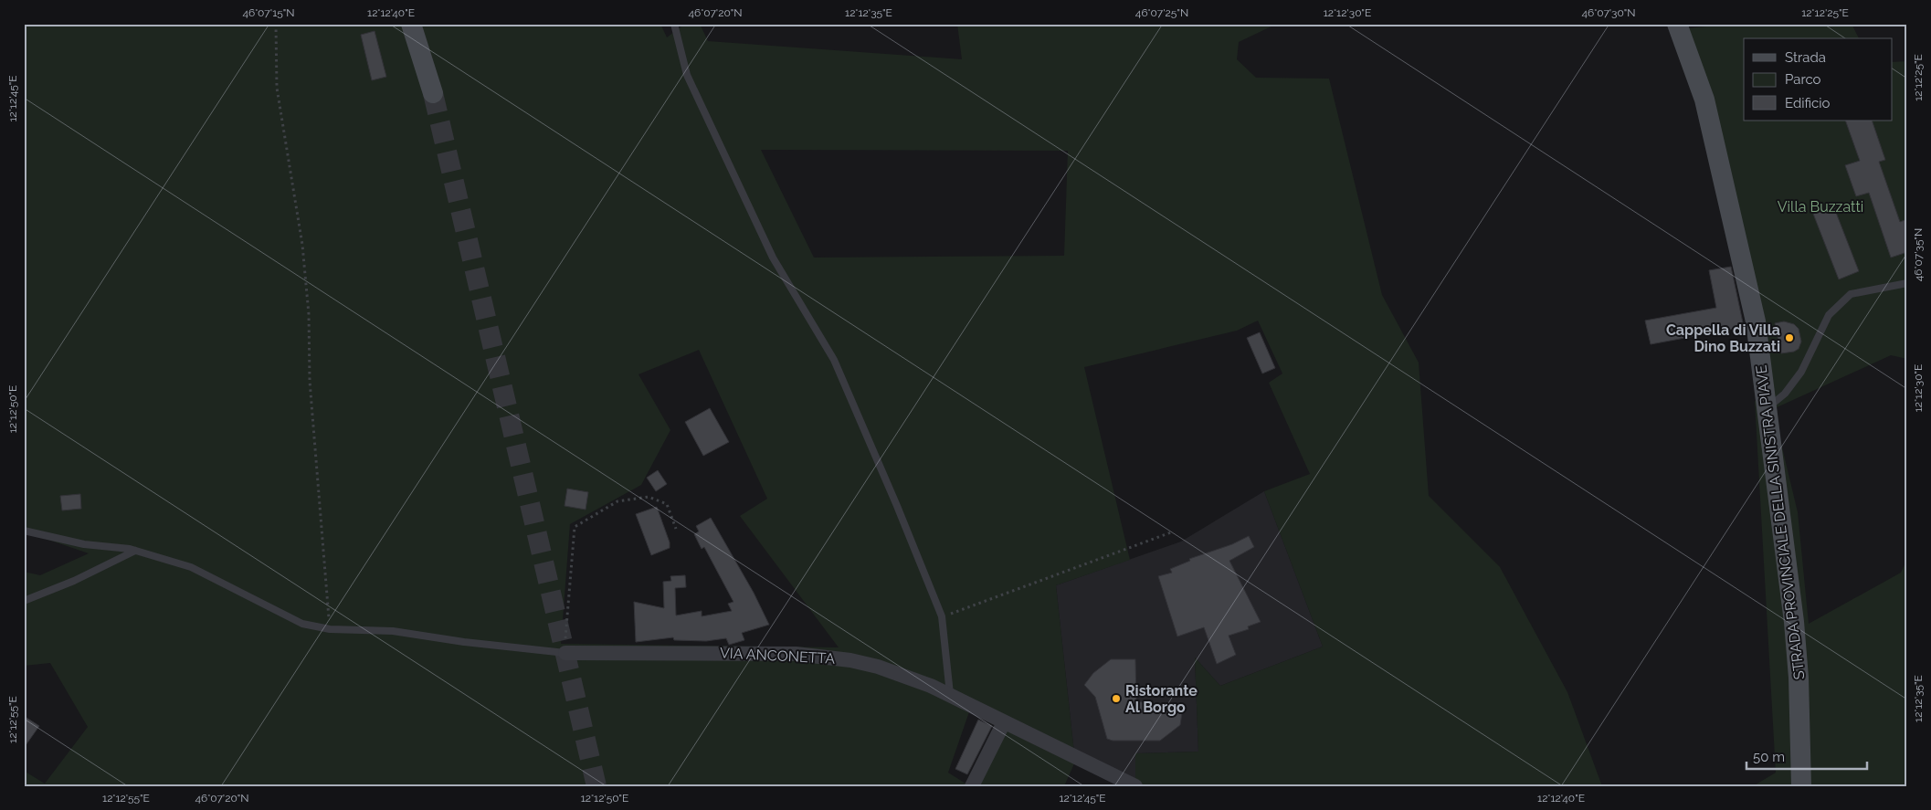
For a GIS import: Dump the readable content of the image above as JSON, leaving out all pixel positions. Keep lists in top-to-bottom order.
{
  "streets": {
    "street": ["STRADA PROVINCIALE DELLA SINISTRA PIAVE", "VIA ANCONETTA"]
  },
  "parks": ["Villa Buzzatti"],
  "places": ["Cappella di Villa Dino Buzzati", "Ristorante Al Borgo"],
  "legend": ["Strada", "Parco", "Edificio"],
  "scale_bar": "50 m",
  "coordinates": [
    "46°07'15\"N",
    "12°12'40\"E",
    "46°07'20\"N",
    "12°12'35\"E",
    "46°07'25\"N",
    "12°12'30\"E",
    "46°07'30\"N",
    "12°12'25\"E",
    "12°12'45\"E",
    "46°07'35\"N",
    "12°12'50\"E",
    "12°12'55\"E"
  ]
}
